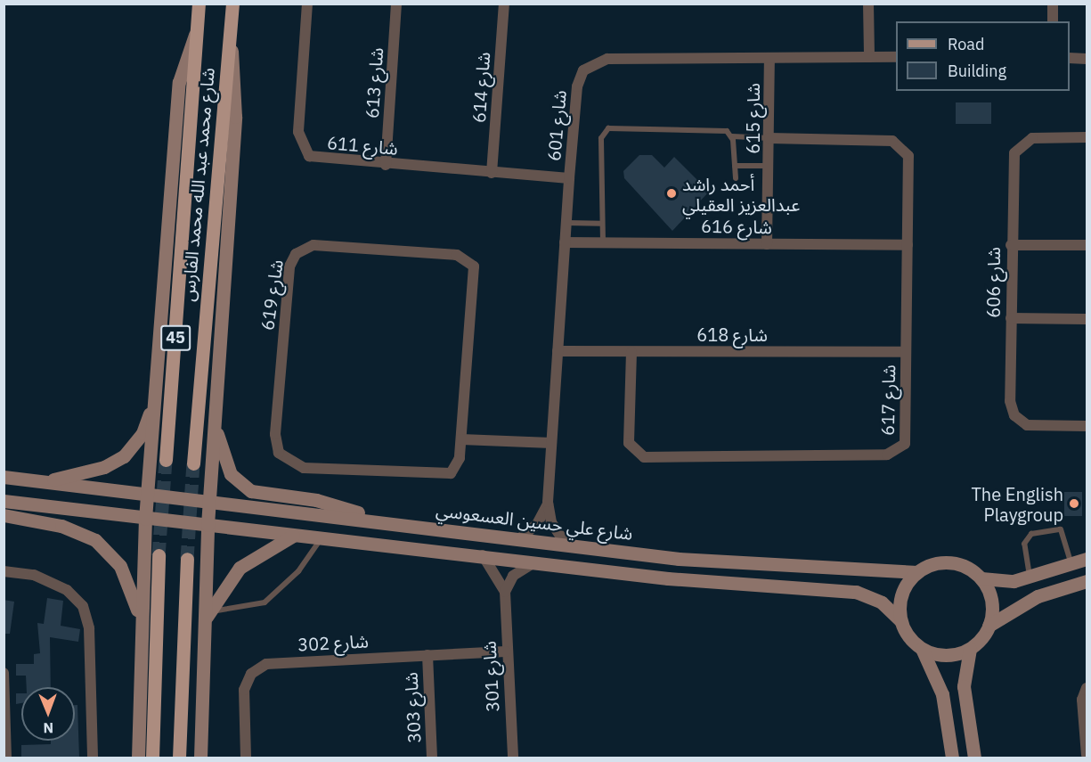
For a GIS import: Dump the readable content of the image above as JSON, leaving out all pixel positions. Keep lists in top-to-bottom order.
{
  "streets": {
    "main road": ["شارع محمد عبد الله محمد الفارس", "45"],
    "street": [
      "شارع 613",
      "شارع 614",
      "شارع 615",
      "شارع 601",
      "شارع 611",
      "شارع 616",
      "شارع 606",
      "شارع 619",
      "شارع 618",
      "شارع 617",
      "شارع علي حسين العسعوسي",
      "شارع 302",
      "شارع 301",
      "شارع 303"
    ]
  },
  "crossings": [
    ["شارع 613", "شارع 611"],
    ["شارع 614", "شارع 611"],
    ["شارع 615", "شارع 601"],
    ["شارع 615", "شارع 616"],
    ["شارع 615", "شارع 617"],
    ["شارع 601", "شارع 611"],
    ["شارع 601", "شارع 616"],
    ["شارع 601", "شارع 618"],
    ["شارع 601", "شارع علي حسين العسعوسي"],
    ["شارع 616", "شارع 617"],
    ["شارع 618", "شارع 617"],
    ["شارع 302", "شارع 301"],
    ["شارع 302", "شارع 303"]
  ],
  "places": ["أحمد راشد عبدالعزيز العقيلي", "The English Playgroup"],
  "legend": ["Road", "Building"],
  "north": "bottom"
}
